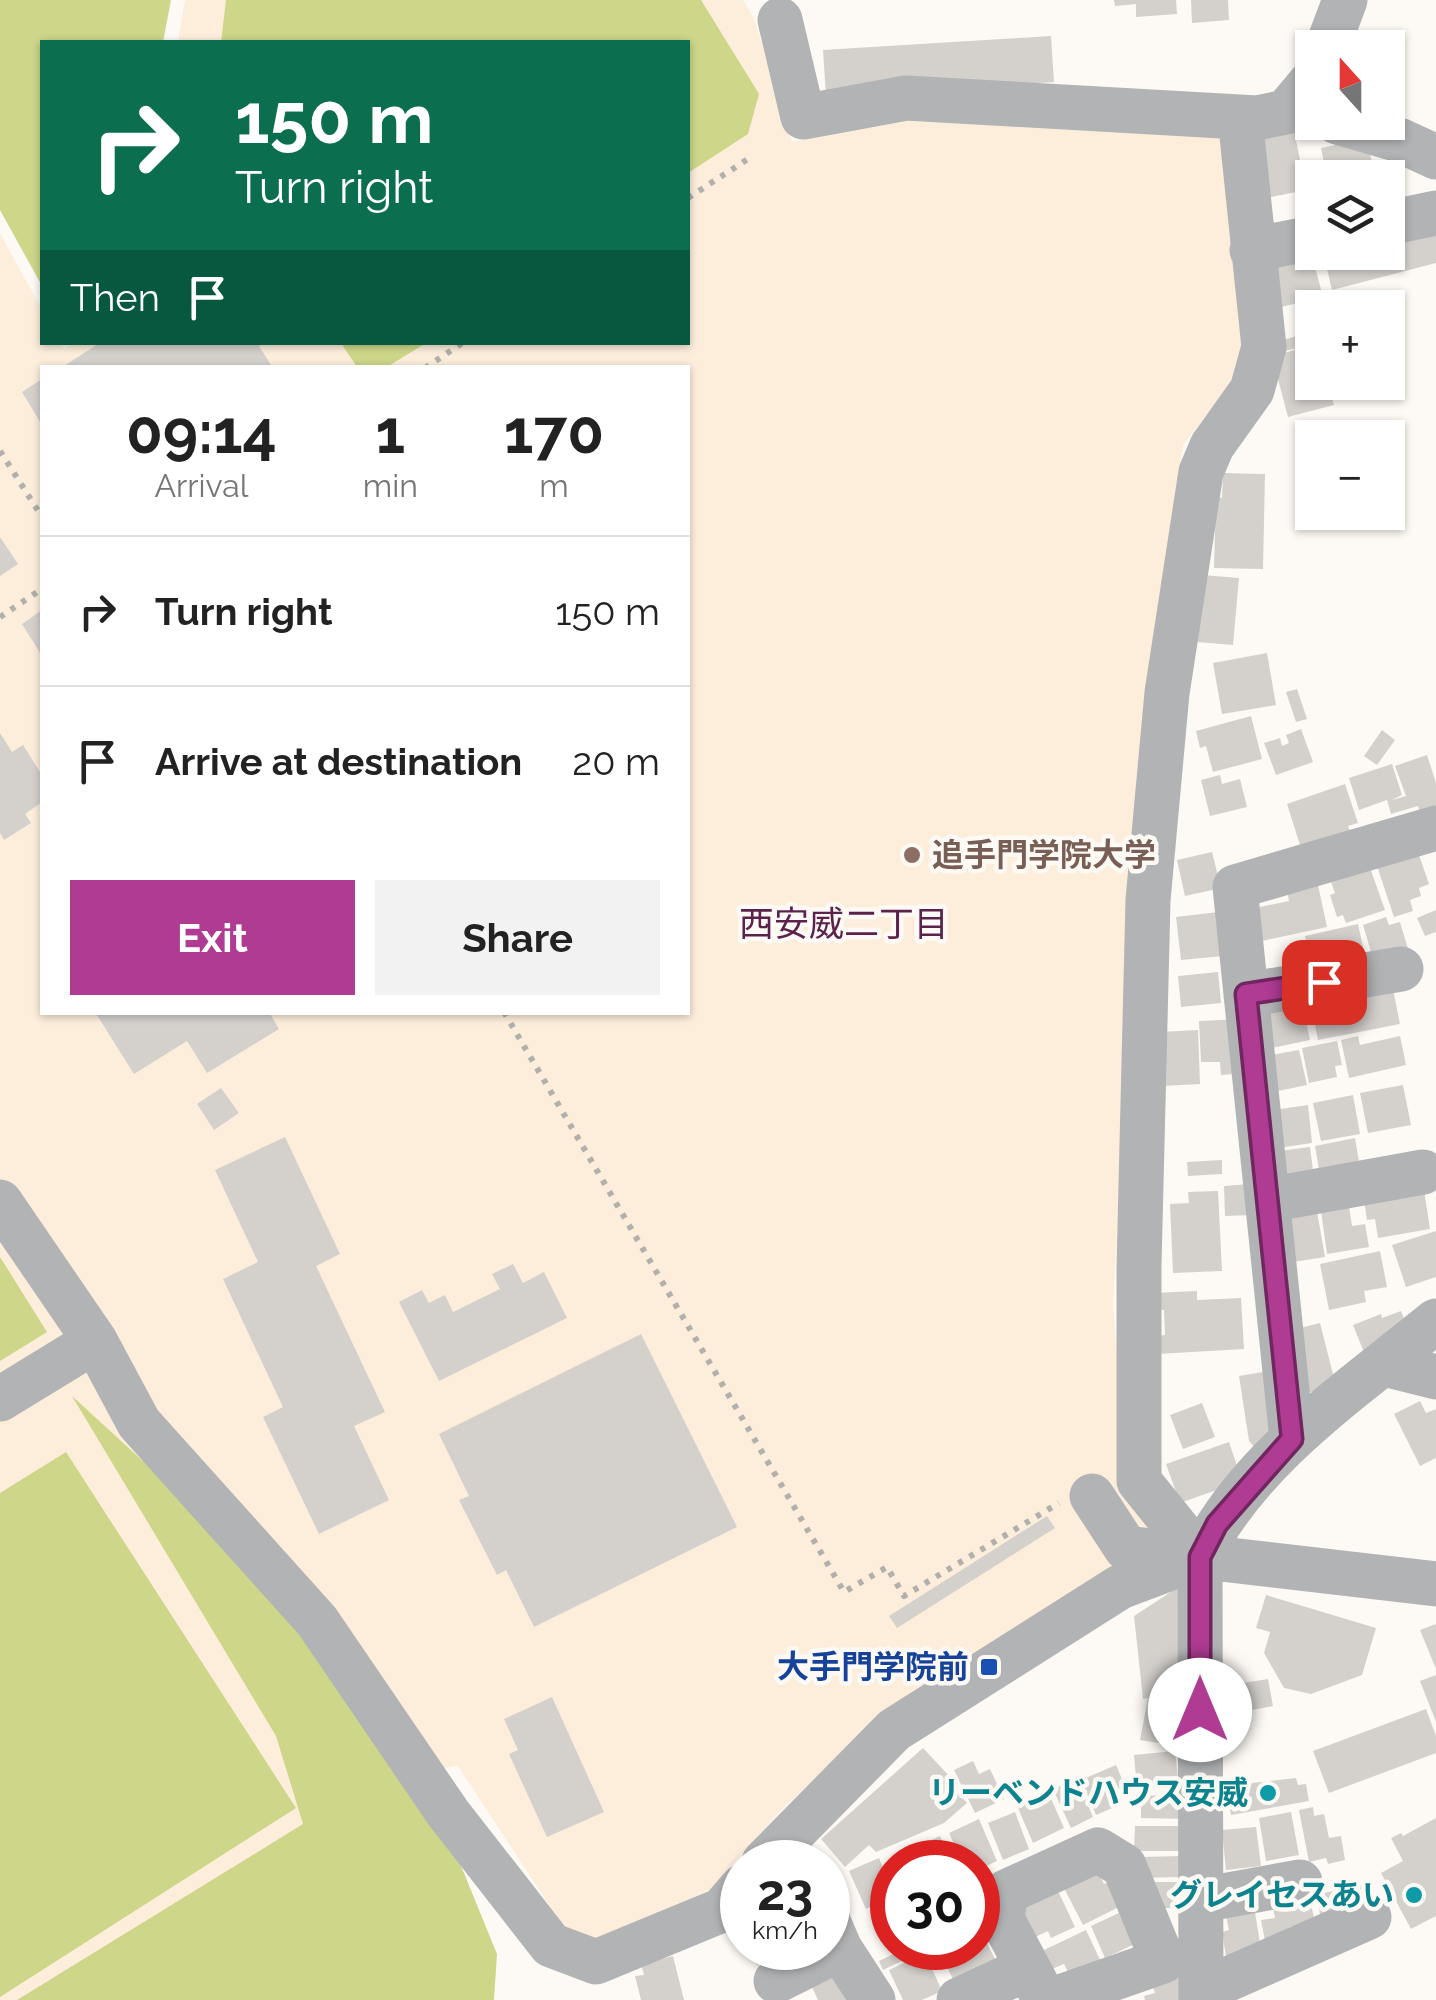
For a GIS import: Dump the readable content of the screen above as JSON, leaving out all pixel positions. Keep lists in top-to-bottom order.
{
  "districts": ["西安威二丁目"],
  "places": {
    "other": ["追手門学院大学", "リーベンドハウス安威", "グレイセスあい"],
    "transit": ["大手門学院前"]
  },
  "north": "top",
  "page": {
    "map_buttons": ["+", "−"],
    "turn": ["150 m", "Turn right"],
    "then": "Then",
    "eta": [
      "09:14",
      "Arrival",
      "1",
      "min",
      "170",
      "m"
    ],
    "list": [
      {
        "name": "Turn right",
        "value": "150 m"
      },
      {
        "name": "Arrive at destination",
        "value": "20 m"
      }
    ],
    "buttons": ["Exit", "Share"],
    "speed": "23 km/h",
    "limit": "30"
  }
}
